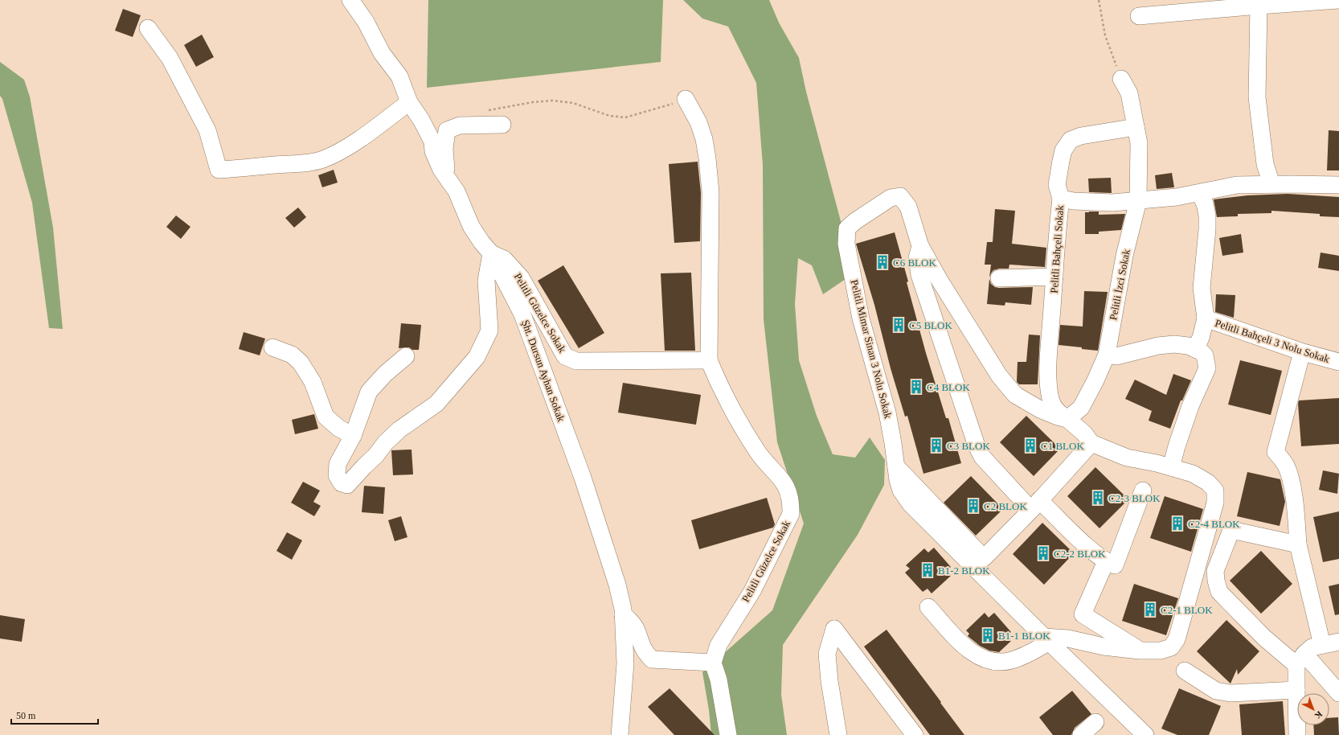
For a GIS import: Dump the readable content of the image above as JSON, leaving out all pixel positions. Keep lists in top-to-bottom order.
{
  "streets": {
    "street": [
      "Pelitli Bahçeli Sokak",
      "Pelitli İzci Sokak",
      "Pelitli Güzelce Sokak",
      "Pelitli Bahçeli 3 Nolu Sokak",
      "Pelitli Mimar Sinan 3 Nolu Sokak",
      "Şht. Dursun Ayhan Sokak"
    ]
  },
  "crossings": [
    ["Pelitli Bahçeli Sokak", "Pelitli İzci Sokak"],
    ["Pelitli Bahçeli Sokak", "Pelitli Mimar Sinan 3 Nolu Sokak"],
    ["Pelitli Güzelce Sokak", "Şht. Dursun Ayhan Sokak"]
  ],
  "places": {
    "building": [
      "C6 BLOK",
      "C5 BLOK",
      "C4 BLOK",
      "C3 BLOK",
      "C1 BLOK",
      "C2-3 BLOK",
      "C2 BLOK",
      "C2-4 BLOK",
      "C2-2 BLOK",
      "B1-2 BLOK",
      "C2-1 BLOK",
      "B1-1 BLOK"
    ]
  },
  "scale_bar": "50 m",
  "north": "bottom right"
}
